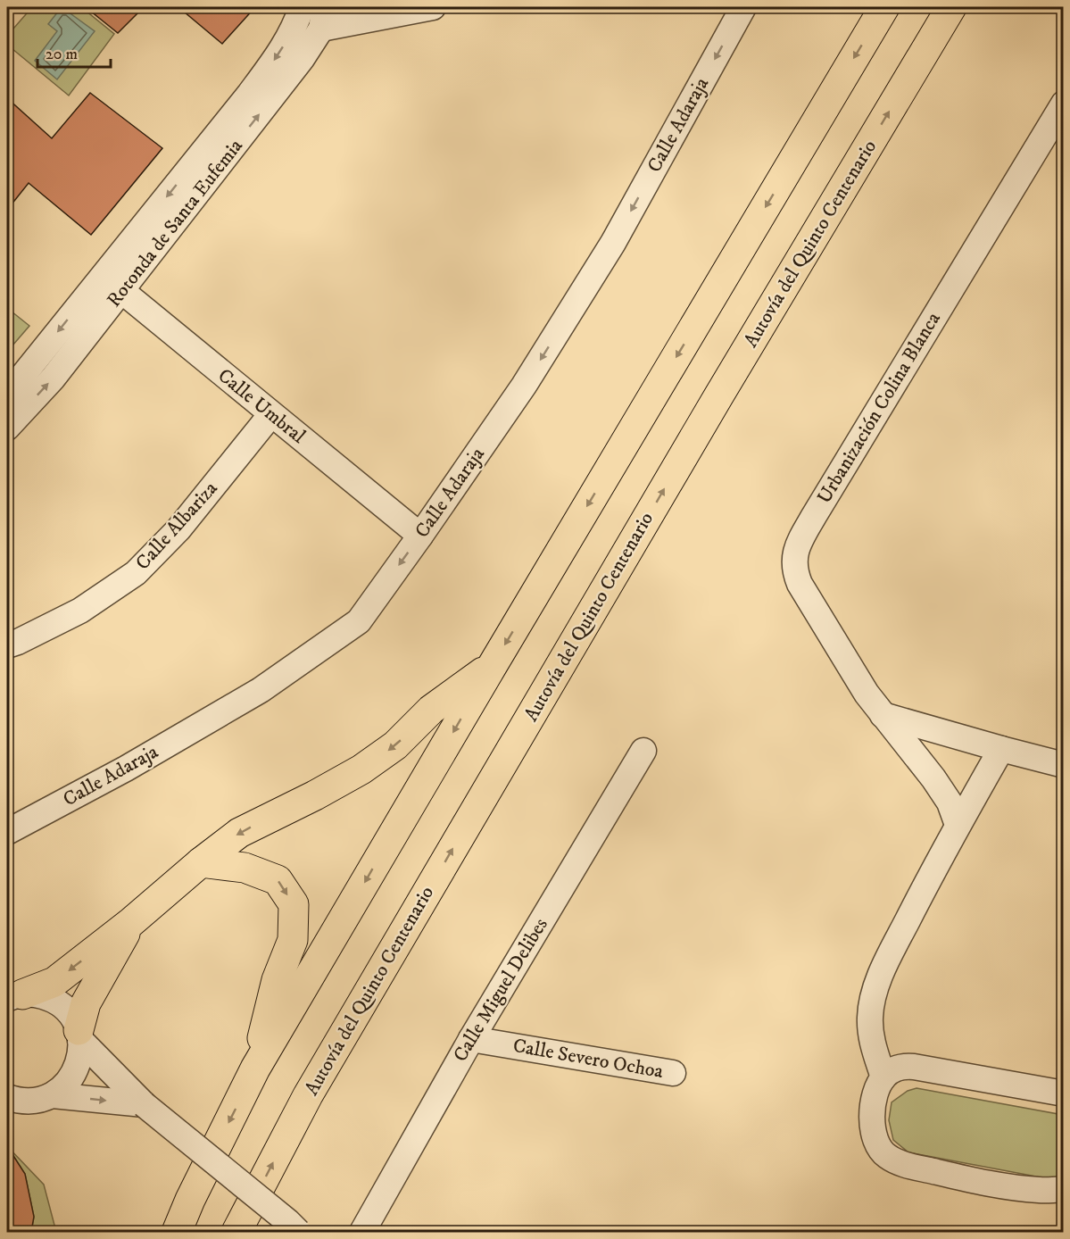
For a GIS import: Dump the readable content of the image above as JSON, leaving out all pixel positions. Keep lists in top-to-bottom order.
{
  "streets": {
    "highway": ["Autovía del Quinto Centenario"],
    "street": [
      "Calle Adaraja",
      "Rotonda de Santa Eufemia",
      "Calle Umbral",
      "Urbanización Colina Blanca",
      "Calle Albariza",
      "Calle Miguel Delibes",
      "Calle Severo Ochoa"
    ]
  },
  "crossings": [
    ["Calle Adaraja", "Calle Umbral"],
    ["Rotonda de Santa Eufemia", "Calle Umbral"],
    ["Calle Umbral", "Calle Albariza"],
    ["Calle Miguel Delibes", "Calle Severo Ochoa"]
  ],
  "one_way": ["Calle Adaraja"],
  "scale_bar": "20 m"
}
